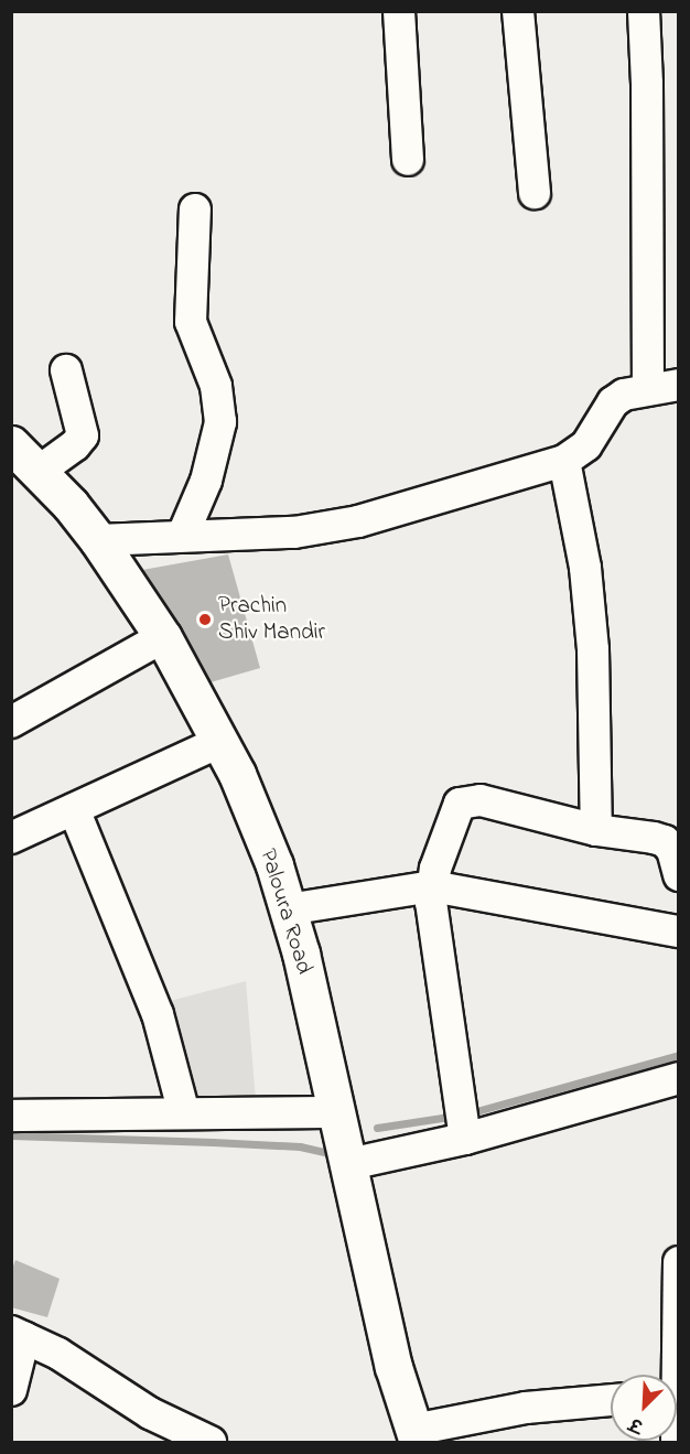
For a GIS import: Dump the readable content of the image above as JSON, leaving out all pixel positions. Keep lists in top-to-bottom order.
{
  "streets": {
    "main road": ["Paloura Road"]
  },
  "places": ["Prachin Shiv Mandir"],
  "north": "bottom left"
}
